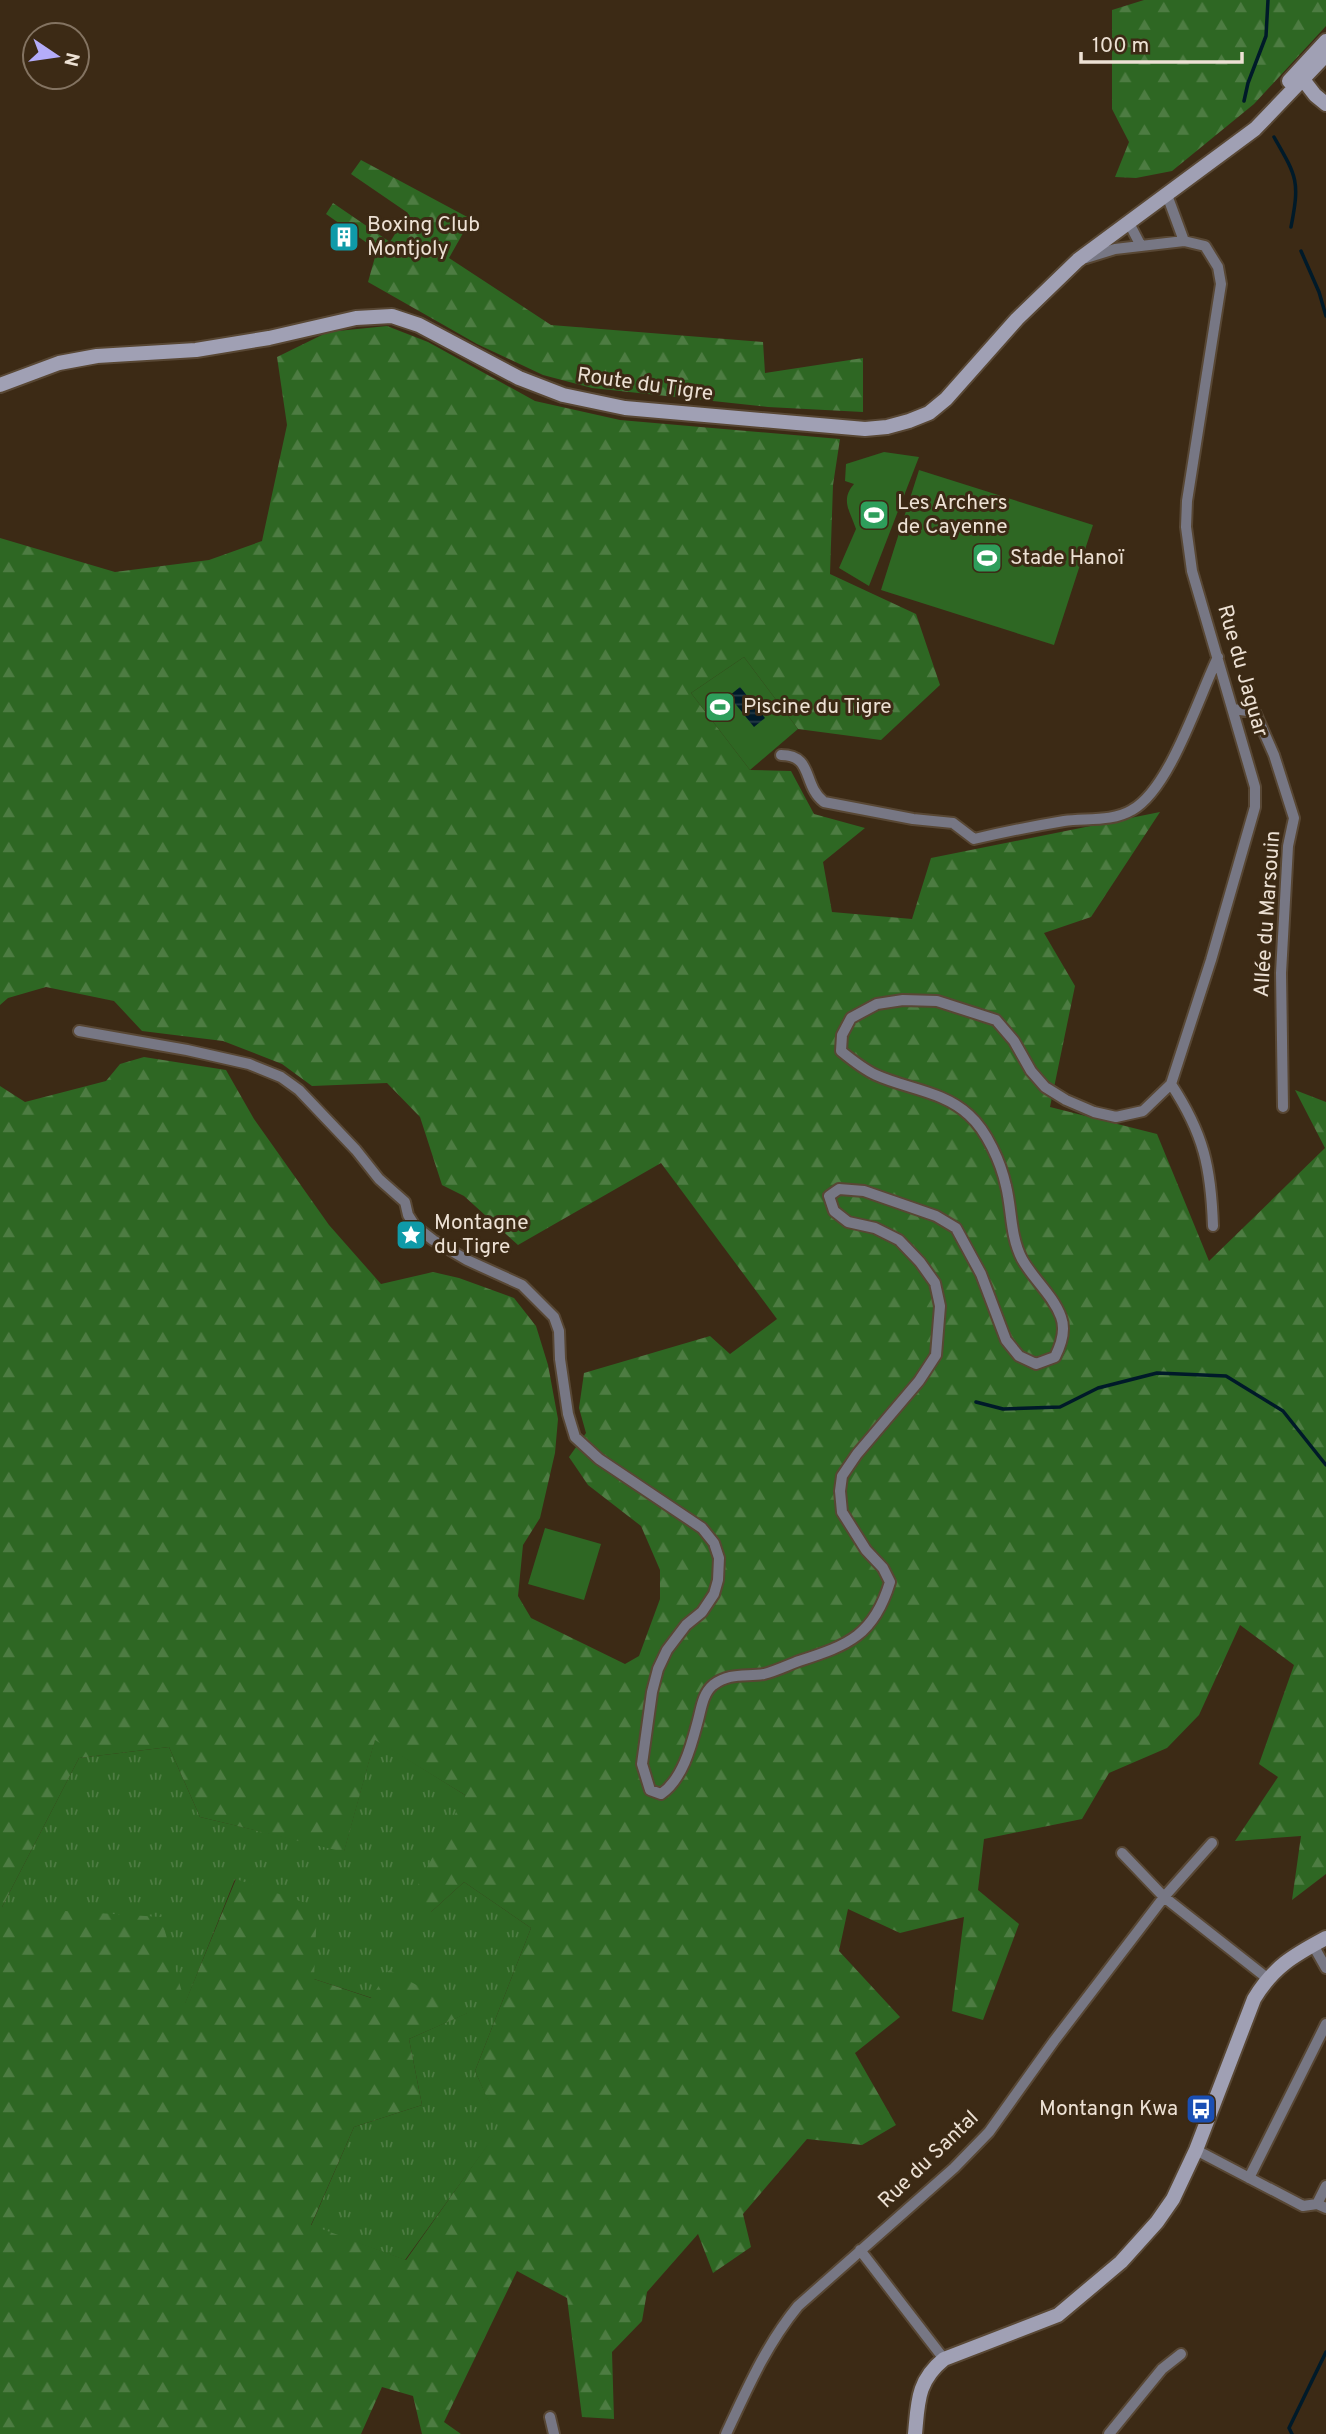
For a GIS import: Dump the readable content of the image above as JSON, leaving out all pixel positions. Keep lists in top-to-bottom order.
{
  "streets": {
    "main road": ["Route du Tigre"],
    "street": ["Rue du Jaguar", "Allée du Marsouin", "Rue du Santal"]
  },
  "crossings": [
    ["Rue du Jaguar", "Allée du Marsouin"]
  ],
  "places": {
    "building": ["Boxing Club Montjoly"],
    "sports": ["Les Archers de Cayenne", "Stade Hanoï", "Piscine du Tigre"],
    "place": ["Montagne du Tigre"],
    "bus stop": ["Montangn Kwa"]
  },
  "scale_bar": "100 m",
  "north": "right"
}
